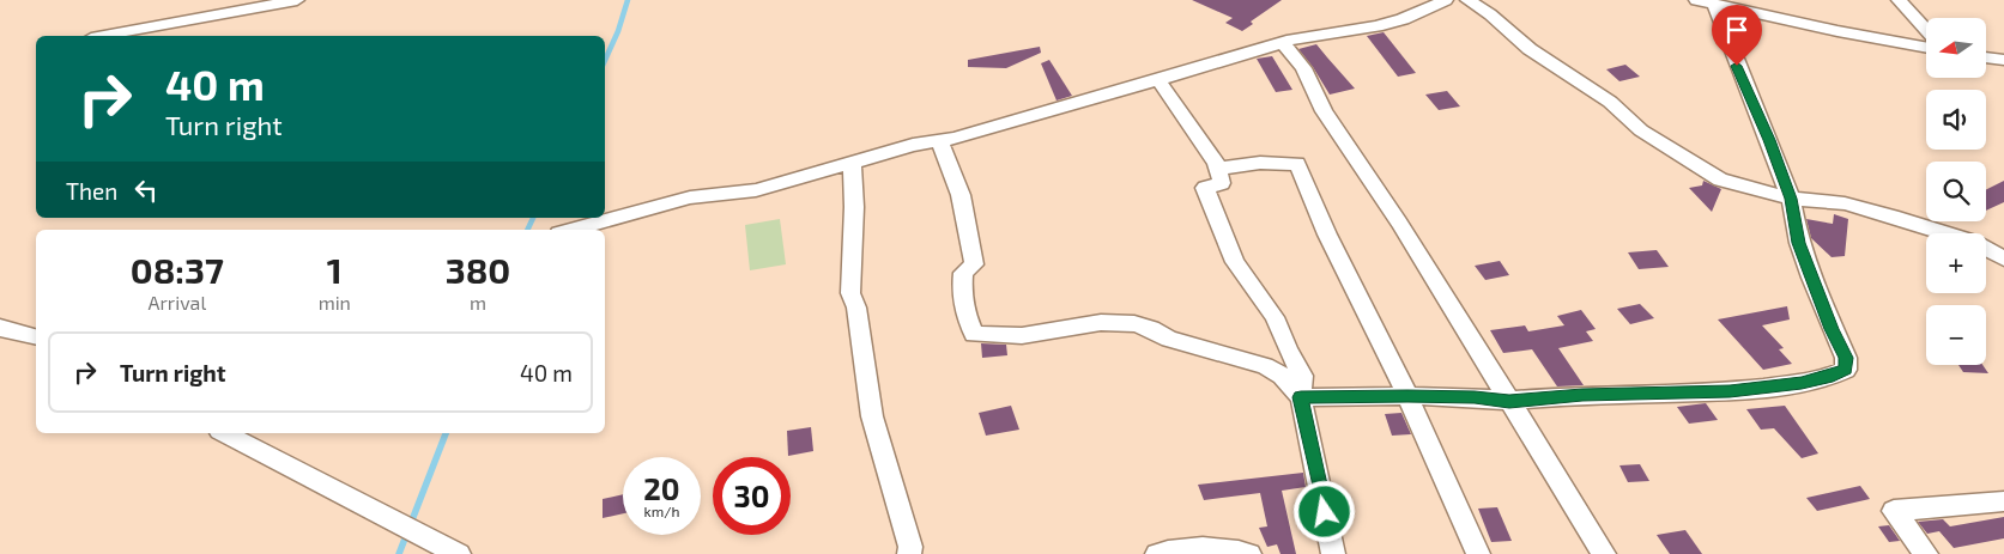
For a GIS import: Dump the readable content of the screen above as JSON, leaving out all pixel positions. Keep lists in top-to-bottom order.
{
  "north": "left",
  "page": {
    "map_buttons": ["+", "−"],
    "turn": ["40 m", "Turn right"],
    "then": "Then",
    "eta": [
      "08:37",
      "Arrival",
      "1",
      "min",
      "380",
      "m"
    ],
    "list": [
      {
        "name": "Turn right",
        "value": "40 m"
      }
    ],
    "speed": "20 km/h",
    "limit": "30"
  }
}
